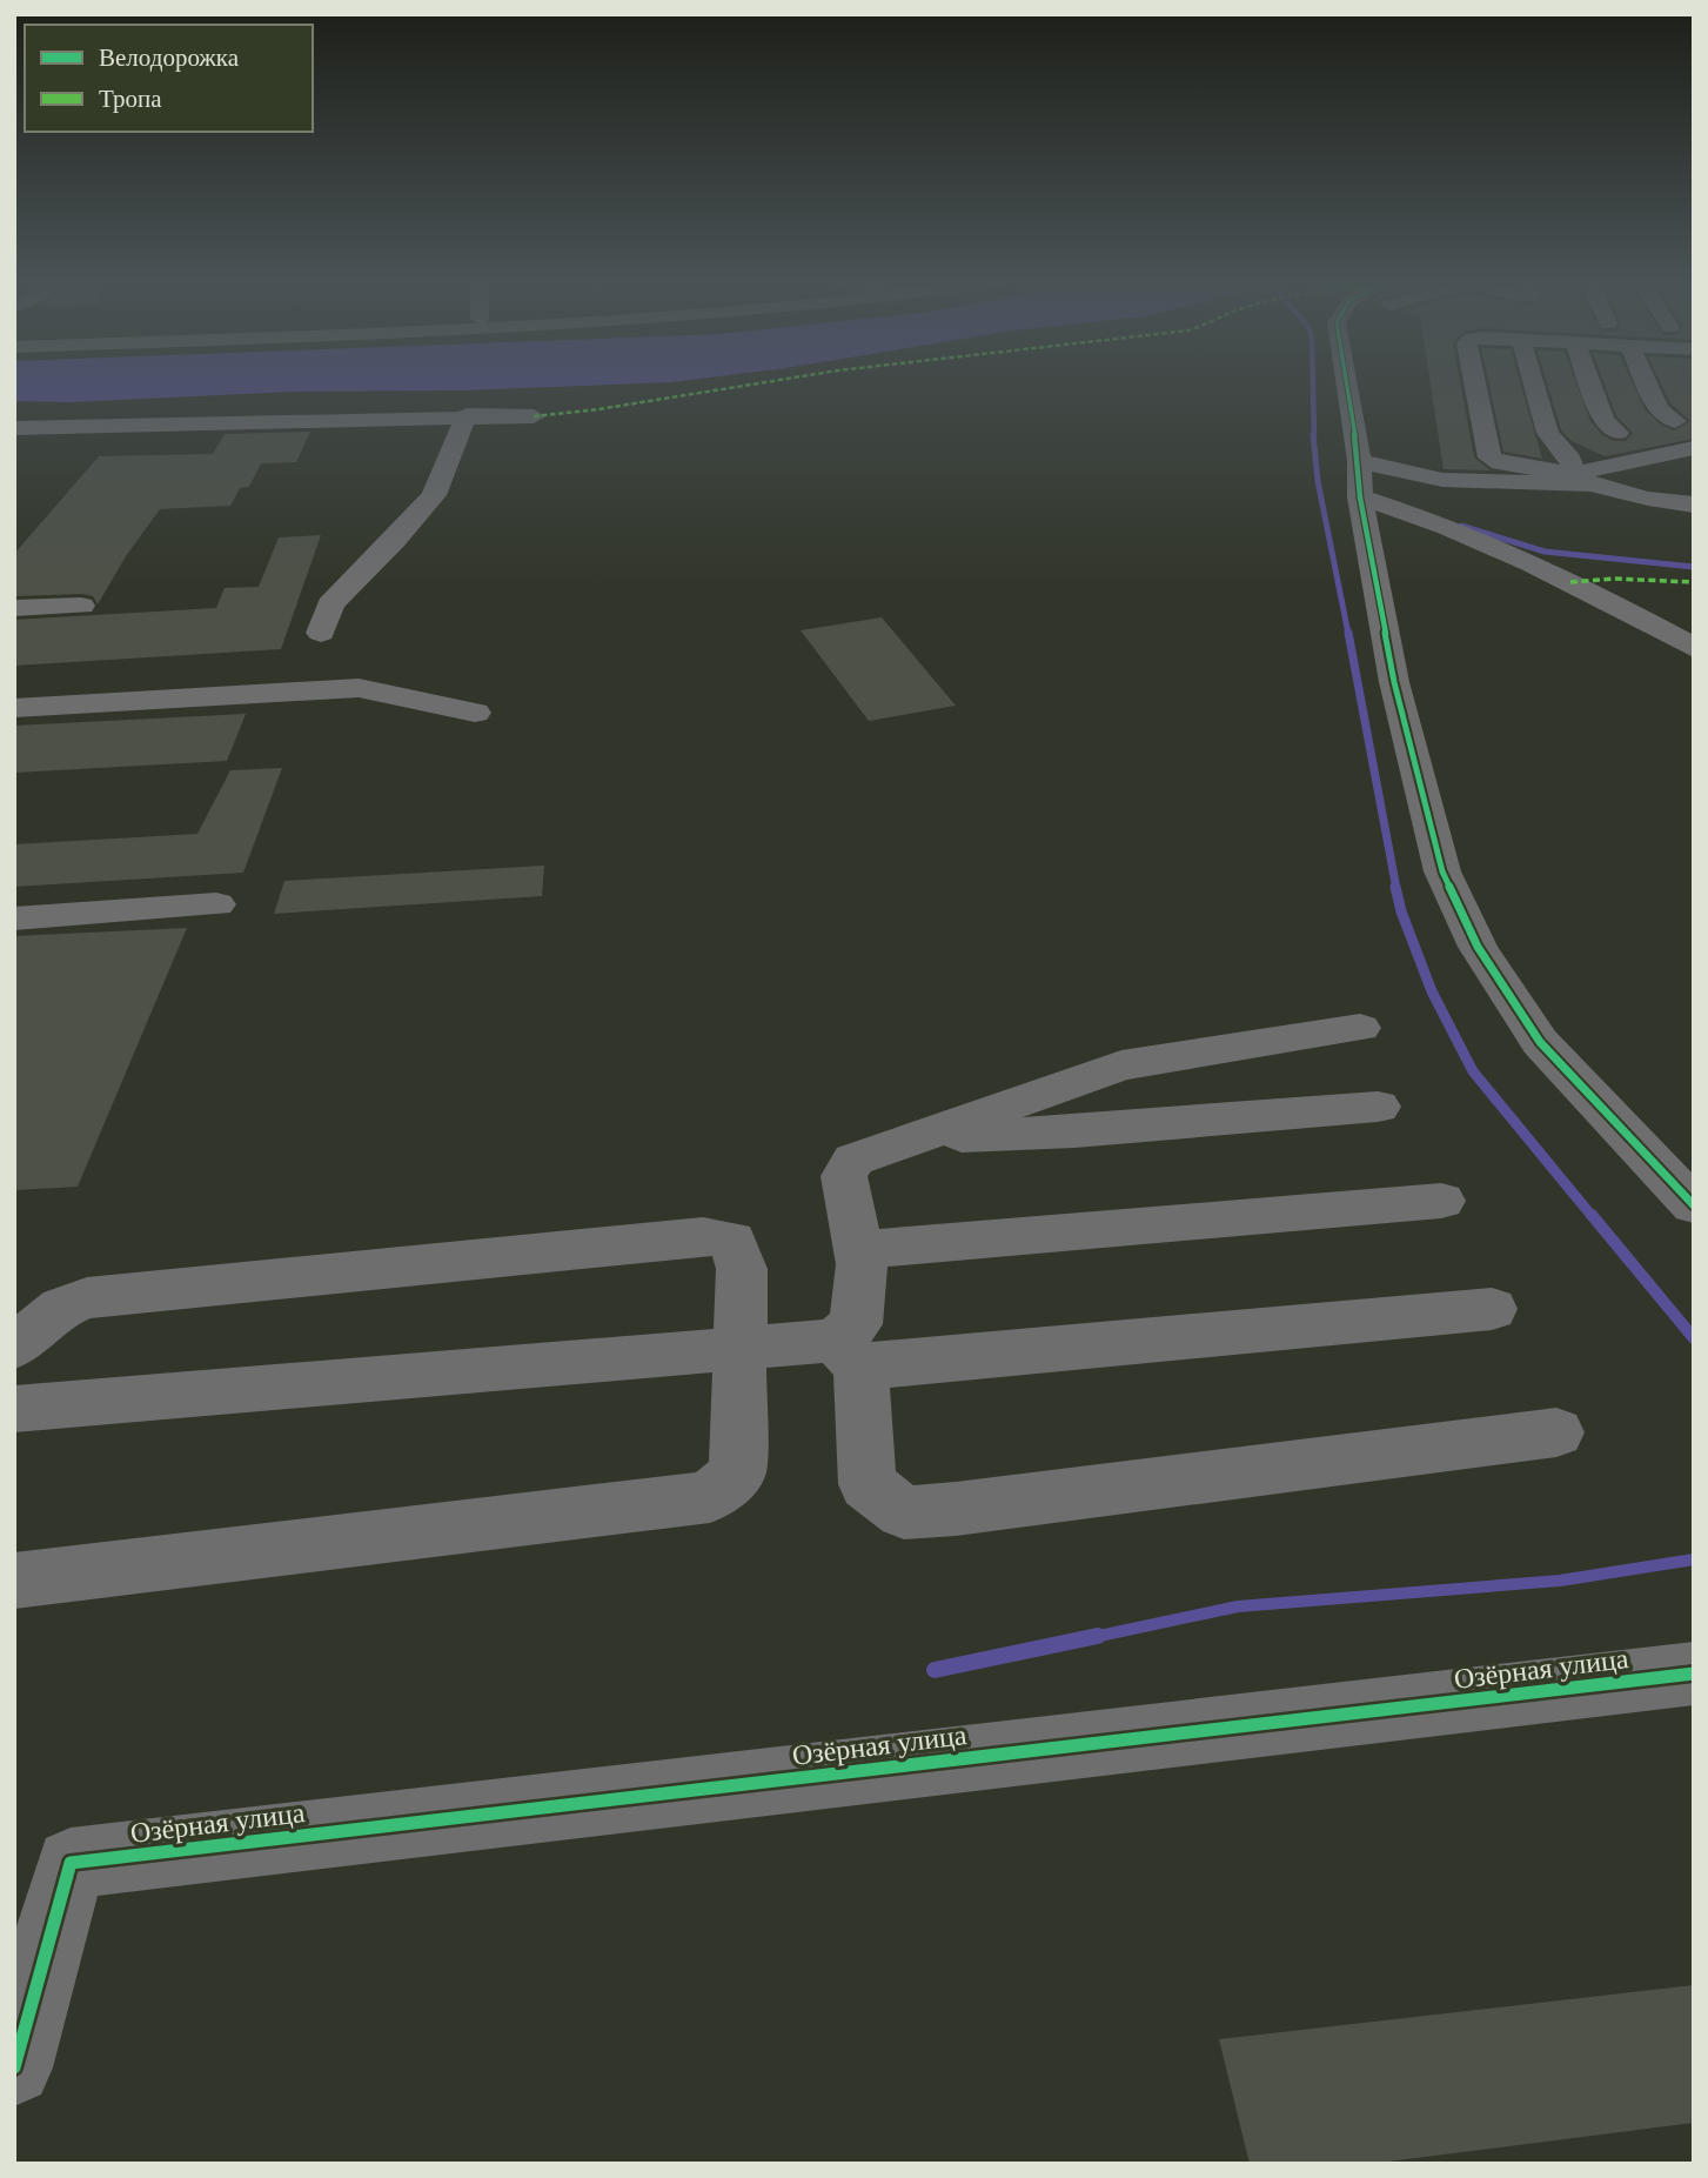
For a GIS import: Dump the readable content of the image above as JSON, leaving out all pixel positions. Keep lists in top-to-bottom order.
{
  "streets": {
    "street": ["Озёрная улица"]
  },
  "legend": ["Велодорожка", "Тропа"]
}
